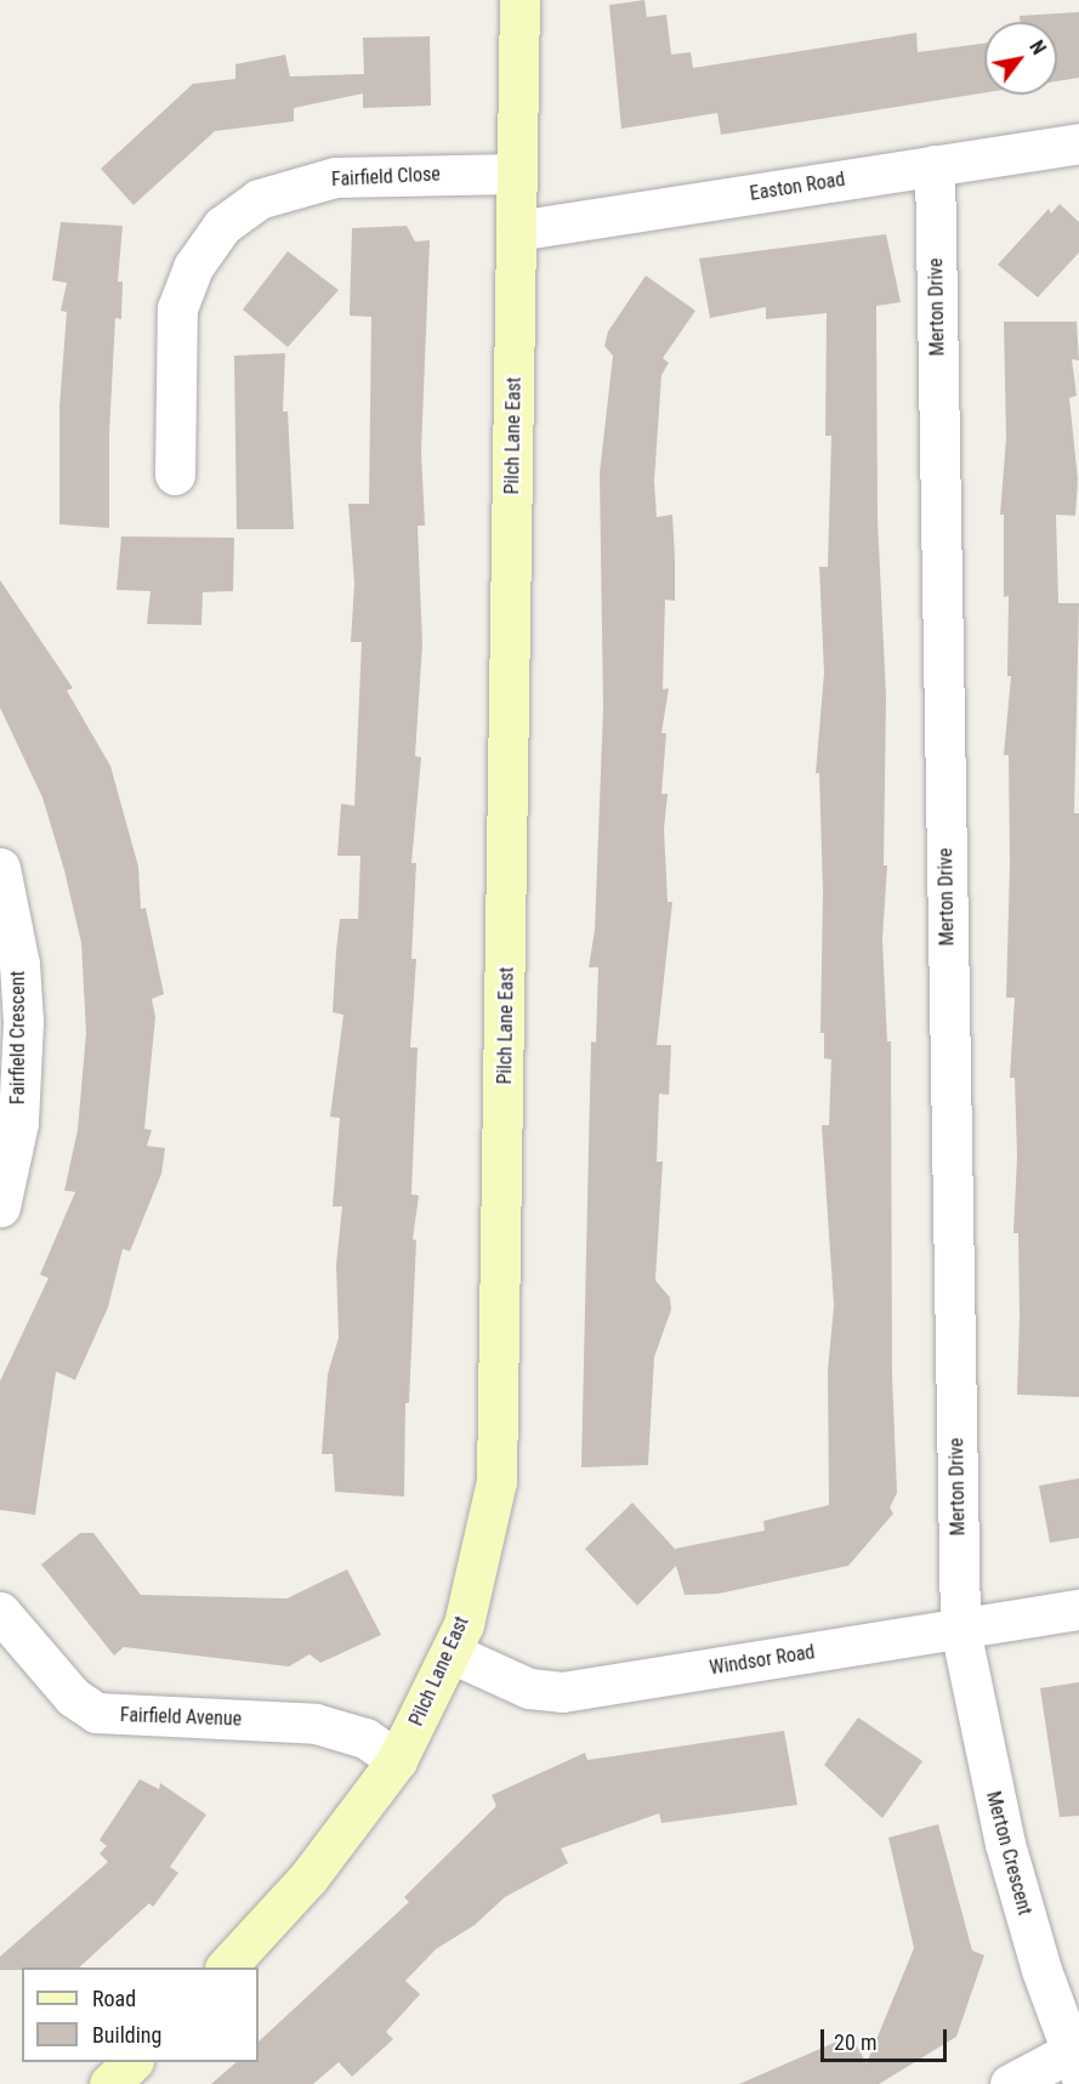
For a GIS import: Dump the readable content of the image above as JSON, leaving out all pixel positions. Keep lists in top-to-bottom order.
{
  "streets": {
    "street": [
      "Fairfield Close",
      "Easton Road",
      "Merton Drive",
      "Pilch Lane East",
      "Fairfield Crescent",
      "Windsor Road",
      "Fairfield Avenue",
      "Merton Crescent"
    ]
  },
  "crossings": [
    ["Fairfield Close", "Pilch Lane East"],
    ["Easton Road", "Merton Drive"],
    ["Easton Road", "Pilch Lane East"],
    ["Merton Drive", "Windsor Road"],
    ["Merton Drive", "Merton Crescent"],
    ["Pilch Lane East", "Windsor Road"],
    ["Pilch Lane East", "Fairfield Avenue"],
    ["Windsor Road", "Merton Crescent"]
  ],
  "legend": ["Road", "Building"],
  "scale_bar": "20 m",
  "north": "top right"
}
